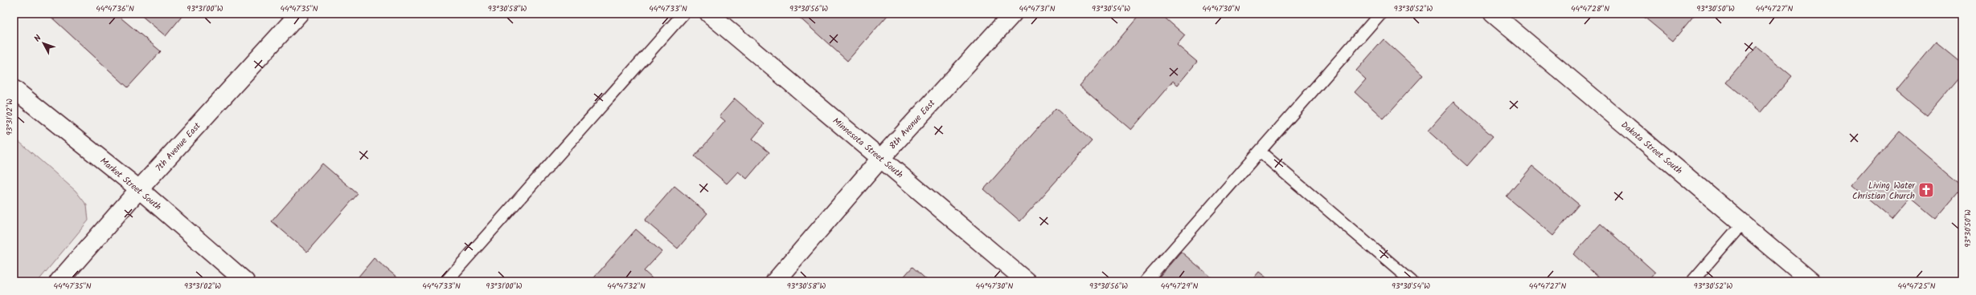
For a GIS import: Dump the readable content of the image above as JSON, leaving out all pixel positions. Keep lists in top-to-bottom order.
{
  "streets": {
    "street": [
      "8th Avenue East",
      "7th Avenue East",
      "Minnesota Street South",
      "Dakota Street South",
      "Market Street South"
    ]
  },
  "crossings": [
    ["8th Avenue East", "Minnesota Street South"],
    ["7th Avenue East", "Market Street South"]
  ],
  "places": {
    "church": ["Living Water Christian Church"]
  },
  "north": "top left",
  "coordinates": [
    "44°47'36\"N",
    "93°31'00\"W",
    "44°47'35\"N",
    "93°30'58\"W",
    "44°47'33\"N",
    "93°30'56\"W",
    "44°47'31\"N",
    "93°30'54\"W",
    "44°47'30\"N",
    "93°30'52\"W",
    "44°47'28\"N",
    "93°30'50\"W",
    "44°47'27\"N",
    "93°31'02\"W",
    "44°47'32\"N",
    "44°47'29\"N",
    "44°47'25\"N"
  ]
}
